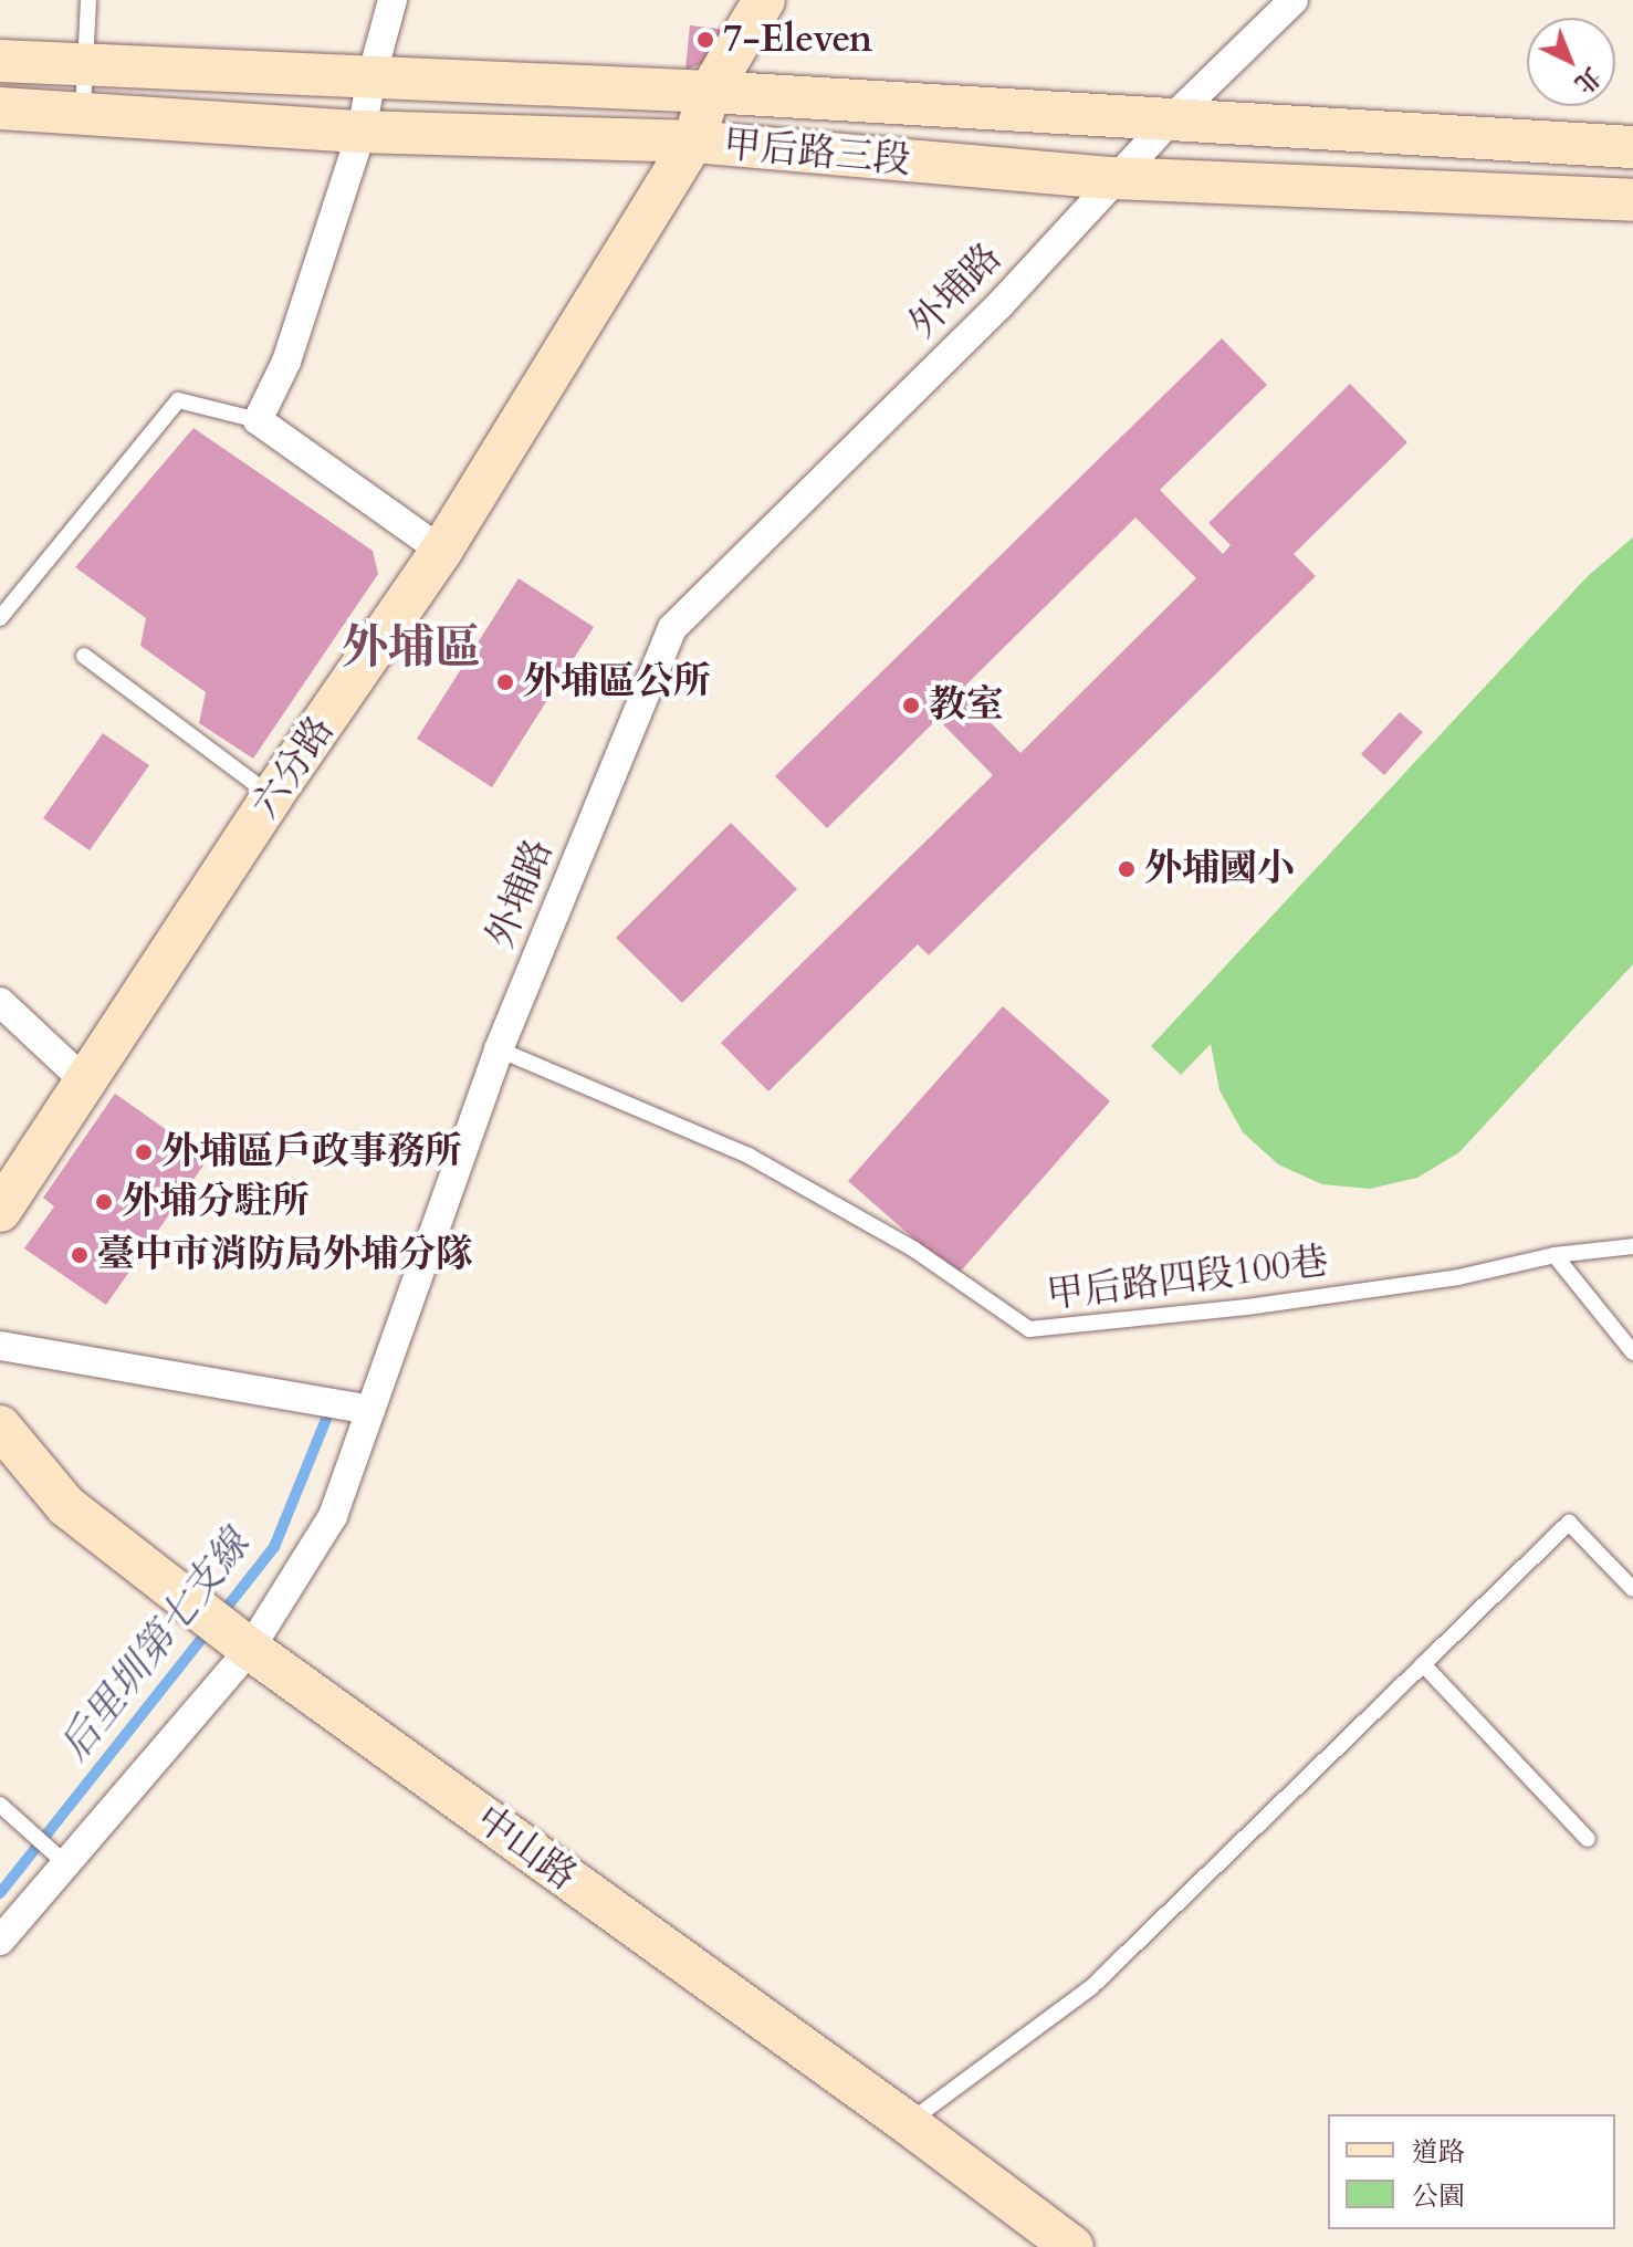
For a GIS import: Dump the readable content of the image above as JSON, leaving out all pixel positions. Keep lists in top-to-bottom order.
{
  "streets": {
    "street": [
      "甲后路三段",
      "外埔路",
      "六分路",
      "中山路"
    ],
    "lane": ["甲后路四段100巷"]
  },
  "crossings": [
    ["甲后路三段", "外埔路"],
    ["甲后路三段", "六分路"],
    ["外埔路", "甲后路四段100巷"],
    ["外埔路", "中山路"]
  ],
  "districts": ["外埔區"],
  "water": ["后里圳第七支線"],
  "places": [
    "7-Eleven",
    "外埔區公所",
    "教室",
    "外埔國小",
    "外埔區戶政事務所",
    "外埔分駐所",
    "臺中市消防局外埔分隊"
  ],
  "legend": ["道路", "公園"],
  "north": "bottom right"
}
